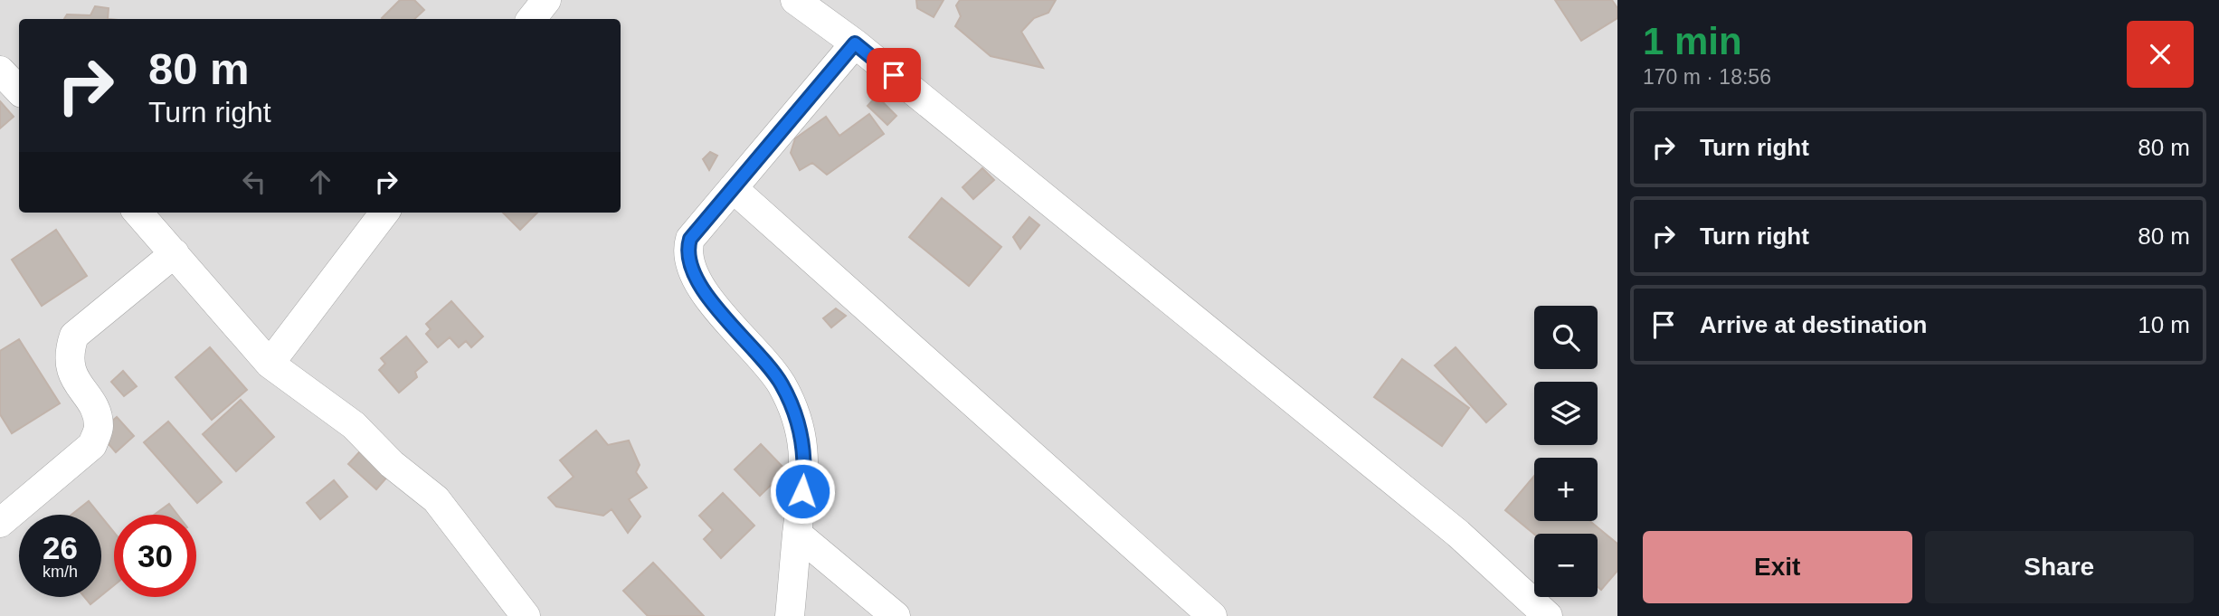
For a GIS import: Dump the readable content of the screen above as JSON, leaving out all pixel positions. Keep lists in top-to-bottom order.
{
  "page": {
    "heading": ["1 min", "170 m · 18:56"],
    "turn": ["80 m", "Turn right"],
    "list": [
      {
        "name": "Turn right",
        "value": "80 m"
      },
      {
        "name": "Turn right",
        "value": "80 m"
      },
      {
        "name": "Arrive at destination",
        "value": "10 m"
      }
    ],
    "map_buttons": ["+", "−"],
    "speed": "26 km/h",
    "limit": "30",
    "buttons": ["Exit", "Share"]
  }
}
